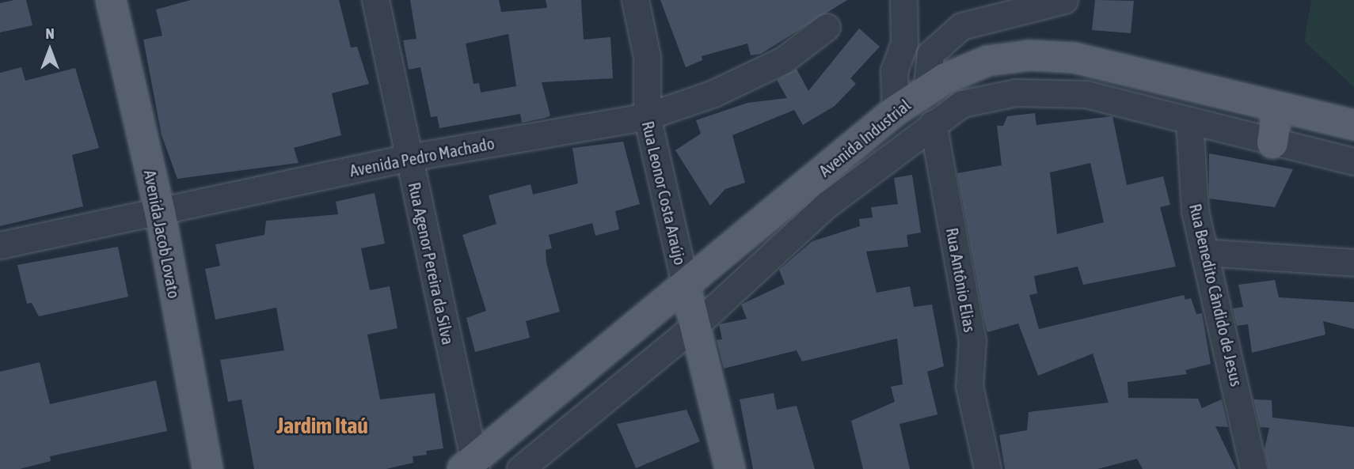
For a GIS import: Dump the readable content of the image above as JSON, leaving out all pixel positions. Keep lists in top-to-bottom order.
{
  "streets": {
    "main road": ["Avenida Industrial", "Avenida Jacob Lovato"],
    "street": [
      "Avenida Pedro Machado",
      "Rua Leonor Costa Araújo",
      "Rua Agenor Pereira da Silva",
      "Rua Antônio Elias",
      "Rua Benedito Cândido de Jesus"
    ]
  },
  "crossings": [
    ["Avenida Industrial", "Rua Leonor Costa Araújo"],
    ["Avenida Industrial", "Rua Agenor Pereira da Silva"],
    ["Avenida Industrial", "Rua Antônio Elias"],
    ["Avenida Industrial", "Rua Benedito Cândido de Jesus"],
    ["Avenida Pedro Machado", "Rua Leonor Costa Araújo"],
    ["Avenida Pedro Machado", "Avenida Jacob Lovato"],
    ["Avenida Pedro Machado", "Rua Agenor Pereira da Silva"]
  ],
  "districts": ["Jardim Itaú"],
  "north": "top"
}
